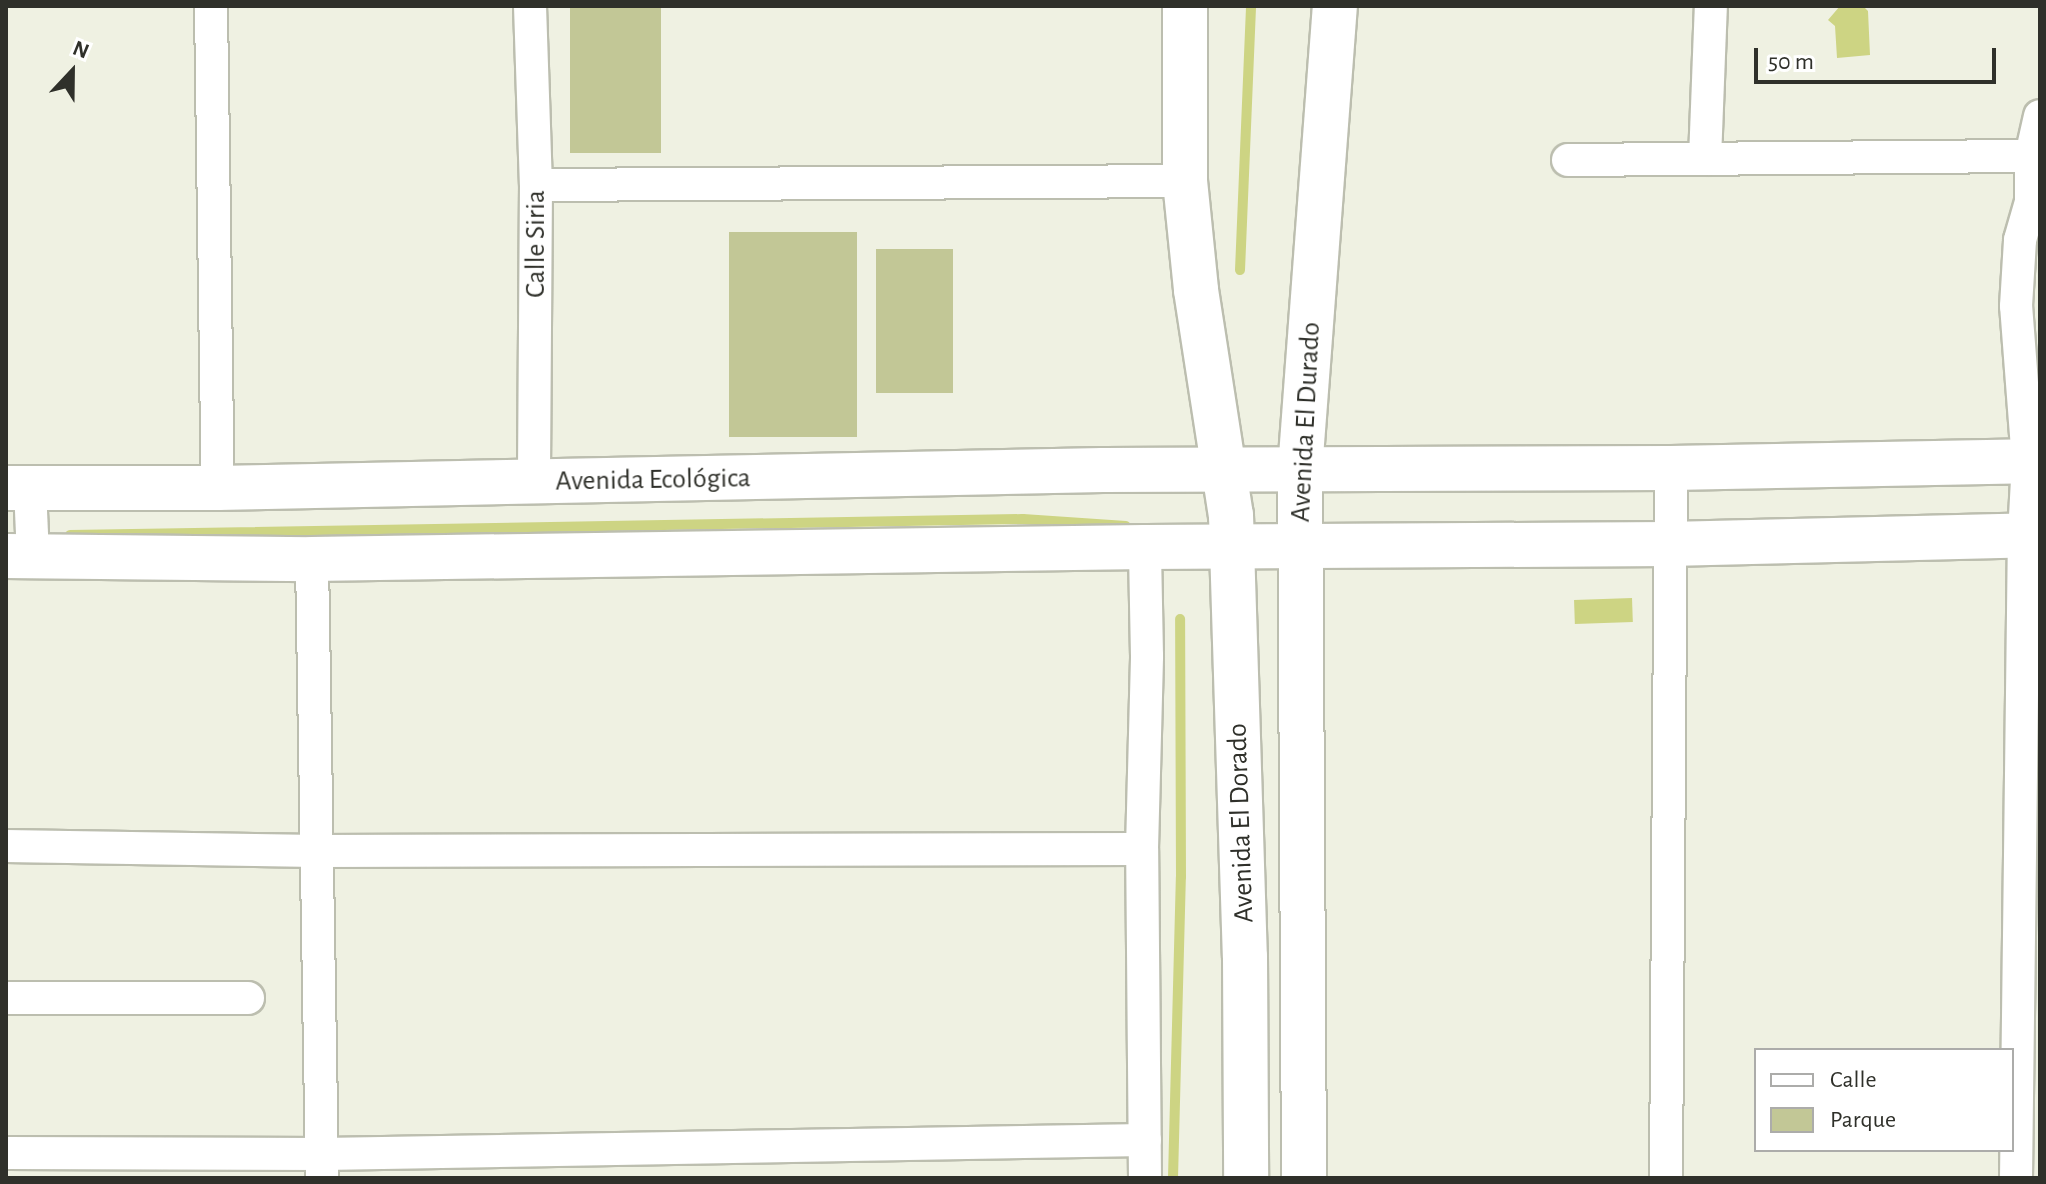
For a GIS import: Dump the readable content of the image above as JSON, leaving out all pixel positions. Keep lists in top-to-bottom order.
{
  "streets": {
    "street": [
      "Calle Siria",
      "Avenida El Durado",
      "Avenida Ecológica",
      "Avenida El Dorado"
    ]
  },
  "crossings": [
    ["Calle Siria", "Avenida Ecológica"],
    ["Avenida El Durado", "Avenida Ecológica"],
    ["Avenida Ecológica", "Avenida El Dorado"]
  ],
  "legend": ["Calle", "Parque"],
  "scale_bar": "50 m",
  "north": "top"
}
